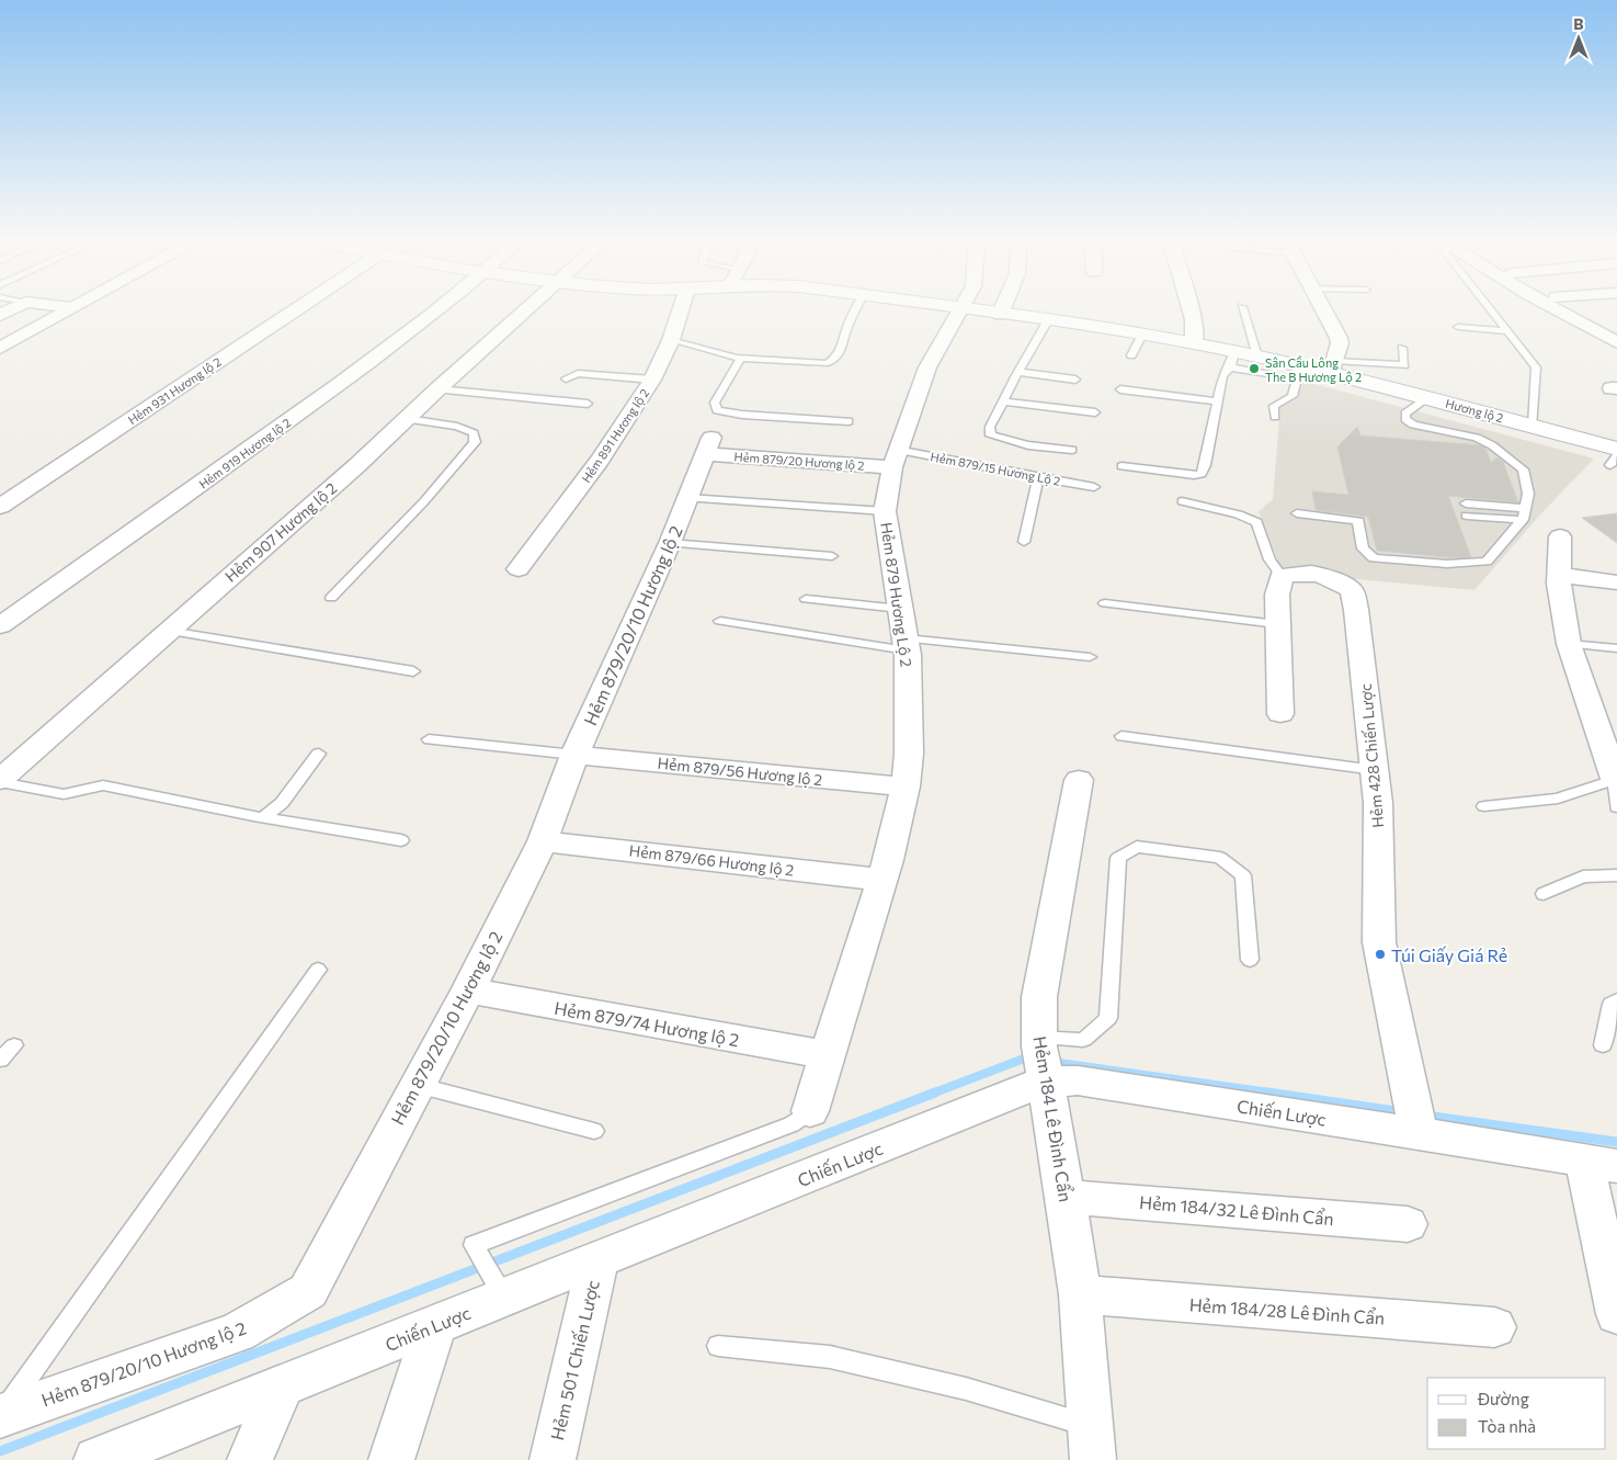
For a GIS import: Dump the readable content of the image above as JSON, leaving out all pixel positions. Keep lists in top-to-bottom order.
{
  "streets": {
    "main road": ["Hương lộ 2"],
    "street": [
      "Hẻm 931 Hương lộ 2",
      "Hẻm 891 Hương lộ 2",
      "Hẻm 919 Hương lộ 2",
      "Hẻm 879/20 Hương lộ 2",
      "Hẻm 907 Hương lộ 2",
      "Hẻm 879 Hương Lộ 2",
      "Hẻm 879/20/10 Hương lộ 2",
      "Hẻm 428 Chiến Lược",
      "Hẻm 879/56 Hương lộ 2",
      "Hẻm 879/66 Hương lộ 2",
      "Hẻm 879/74 Hương lộ 2",
      "Chiến Lược",
      "Hẻm 184 Lê Đình Cẩn",
      "Hẻm 184/32 Lê Đình Cẩn",
      "Hẻm 184/28 Lê Đình Cẩn",
      "Hẻm 501 Chiến Lược"
    ],
    "lane": ["Hẻm 879/15 Hương Lộ 2"]
  },
  "crossings": [
    ["Hẻm 879/20 Hương lộ 2", "Hẻm 879/15 Hương Lộ 2"],
    ["Hẻm 879/20 Hương lộ 2", "Hẻm 879 Hương Lộ 2"],
    ["Hẻm 879/20 Hương lộ 2", "Hẻm 879/20/10 Hương lộ 2"],
    ["Hẻm 879/15 Hương Lộ 2", "Hẻm 879 Hương Lộ 2"],
    ["Hẻm 879 Hương Lộ 2", "Hẻm 879/56 Hương lộ 2"],
    ["Hẻm 879 Hương Lộ 2", "Hẻm 879/66 Hương lộ 2"],
    ["Hẻm 879 Hương Lộ 2", "Hẻm 879/74 Hương lộ 2"],
    ["Hẻm 879/20/10 Hương lộ 2", "Hẻm 879/56 Hương lộ 2"],
    ["Hẻm 879/20/10 Hương lộ 2", "Hẻm 879/66 Hương lộ 2"],
    ["Hẻm 879/20/10 Hương lộ 2", "Hẻm 879/74 Hương lộ 2"],
    ["Hẻm 428 Chiến Lược", "Chiến Lược"],
    ["Chiến Lược", "Hẻm 184 Lê Đình Cẩn"],
    ["Chiến Lược", "Hẻm 501 Chiến Lược"],
    ["Hẻm 184 Lê Đình Cẩn", "Hẻm 184/32 Lê Đình Cẩn"],
    ["Hẻm 184 Lê Đình Cẩn", "Hẻm 184/28 Lê Đình Cẩn"]
  ],
  "places": ["Sân Cầu Lông The B Hương Lộ 2", "Túi Giấy Giá Rẻ"],
  "legend": ["Đường", "Tòa nhà"],
  "north": "top"
}
